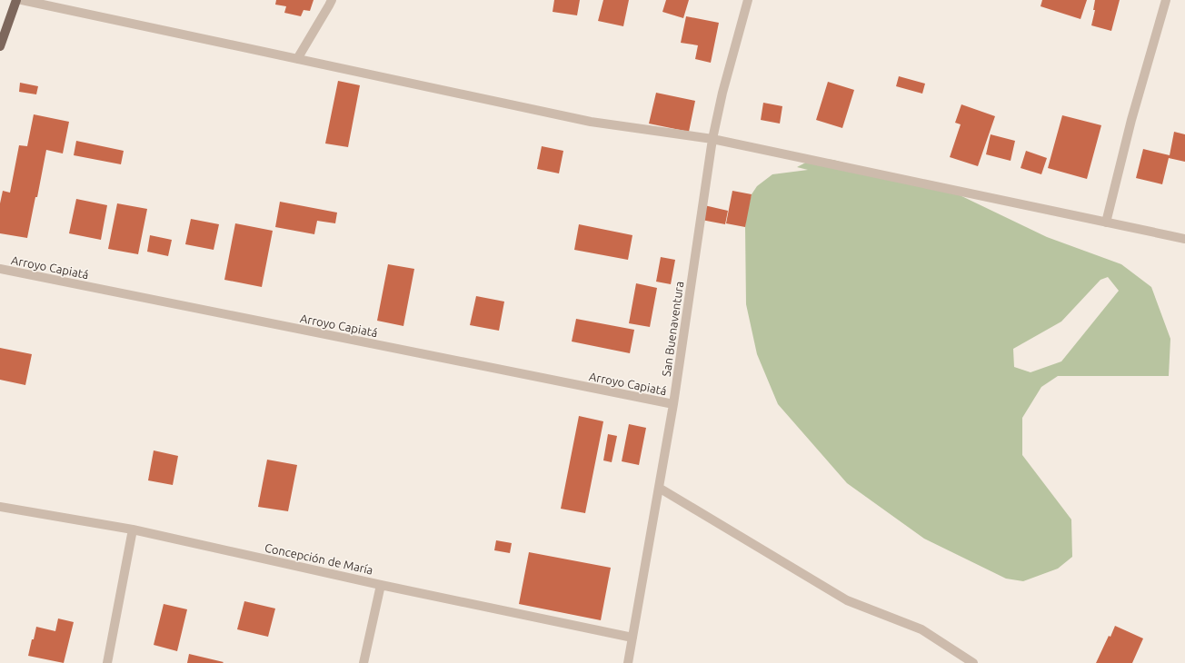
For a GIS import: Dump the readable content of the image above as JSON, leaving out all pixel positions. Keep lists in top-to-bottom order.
{
  "streets": {
    "street": ["Arroyo Capiatá", "San Buenaventura", "Concepción de María"]
  },
  "crossings": [
    ["Arroyo Capiatá", "San Buenaventura"],
    ["San Buenaventura", "Concepción de María"]
  ]
}
